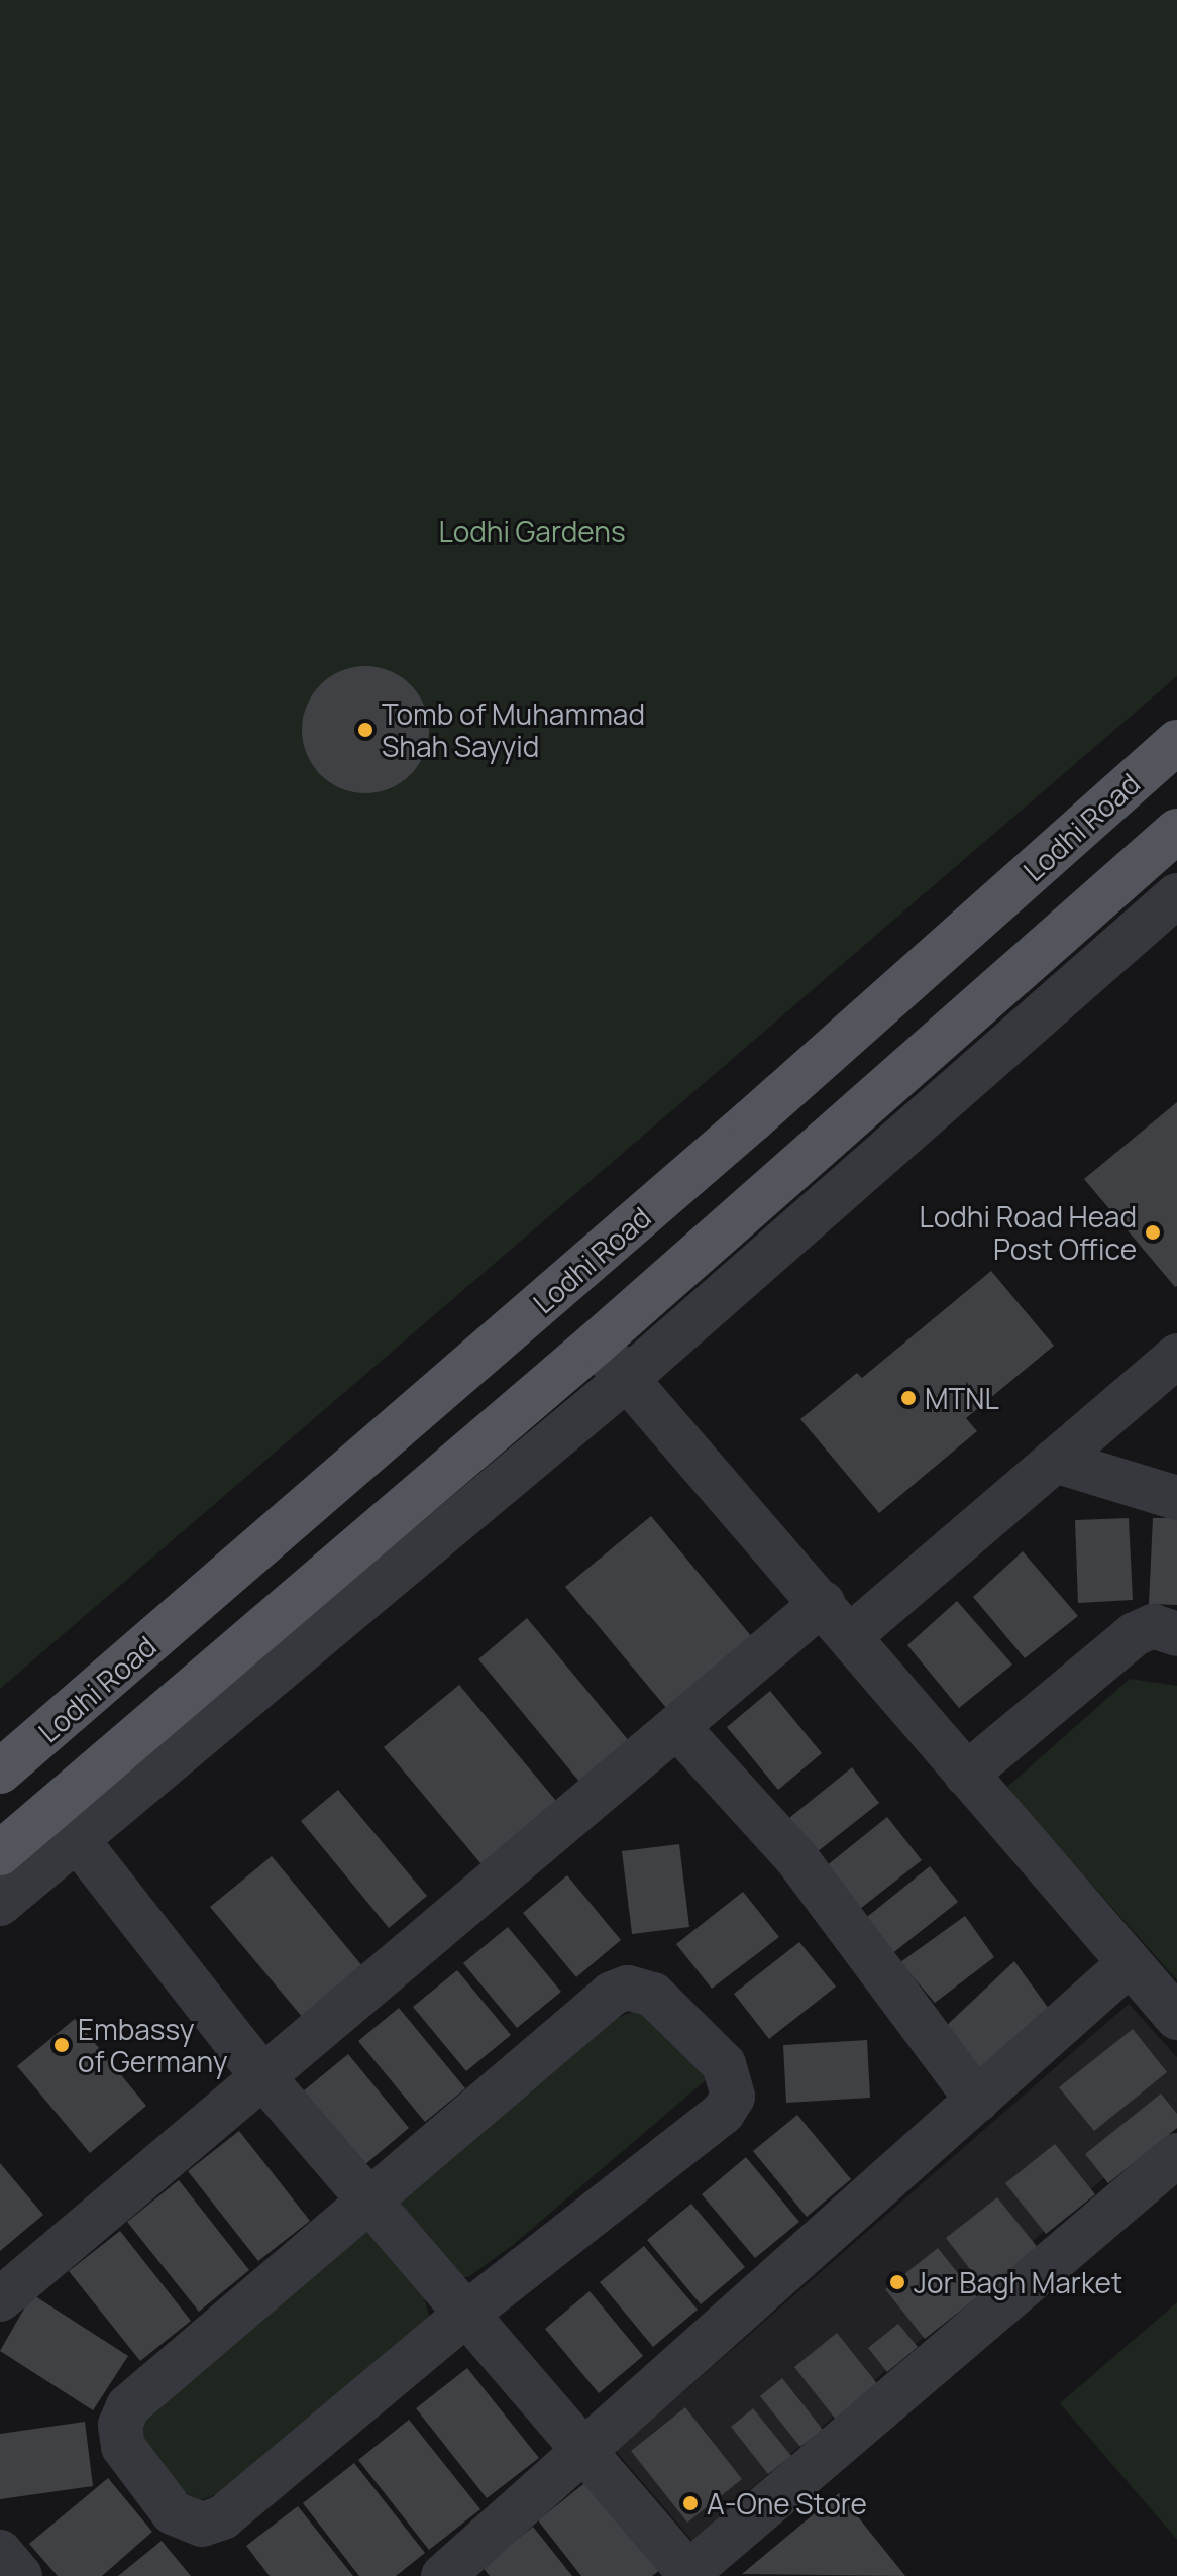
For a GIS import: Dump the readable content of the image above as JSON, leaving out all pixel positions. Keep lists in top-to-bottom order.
{
  "streets": {
    "main road": ["Lodhi Road"]
  },
  "parks": ["Lodhi Gardens"],
  "places": [
    "Tomb of Muhammad Shah Sayyid",
    "Lodhi Road Head Post Office",
    "MTNL",
    "Embassy of Germany",
    "Jor Bagh Market",
    "A-One Store"
  ]
}
